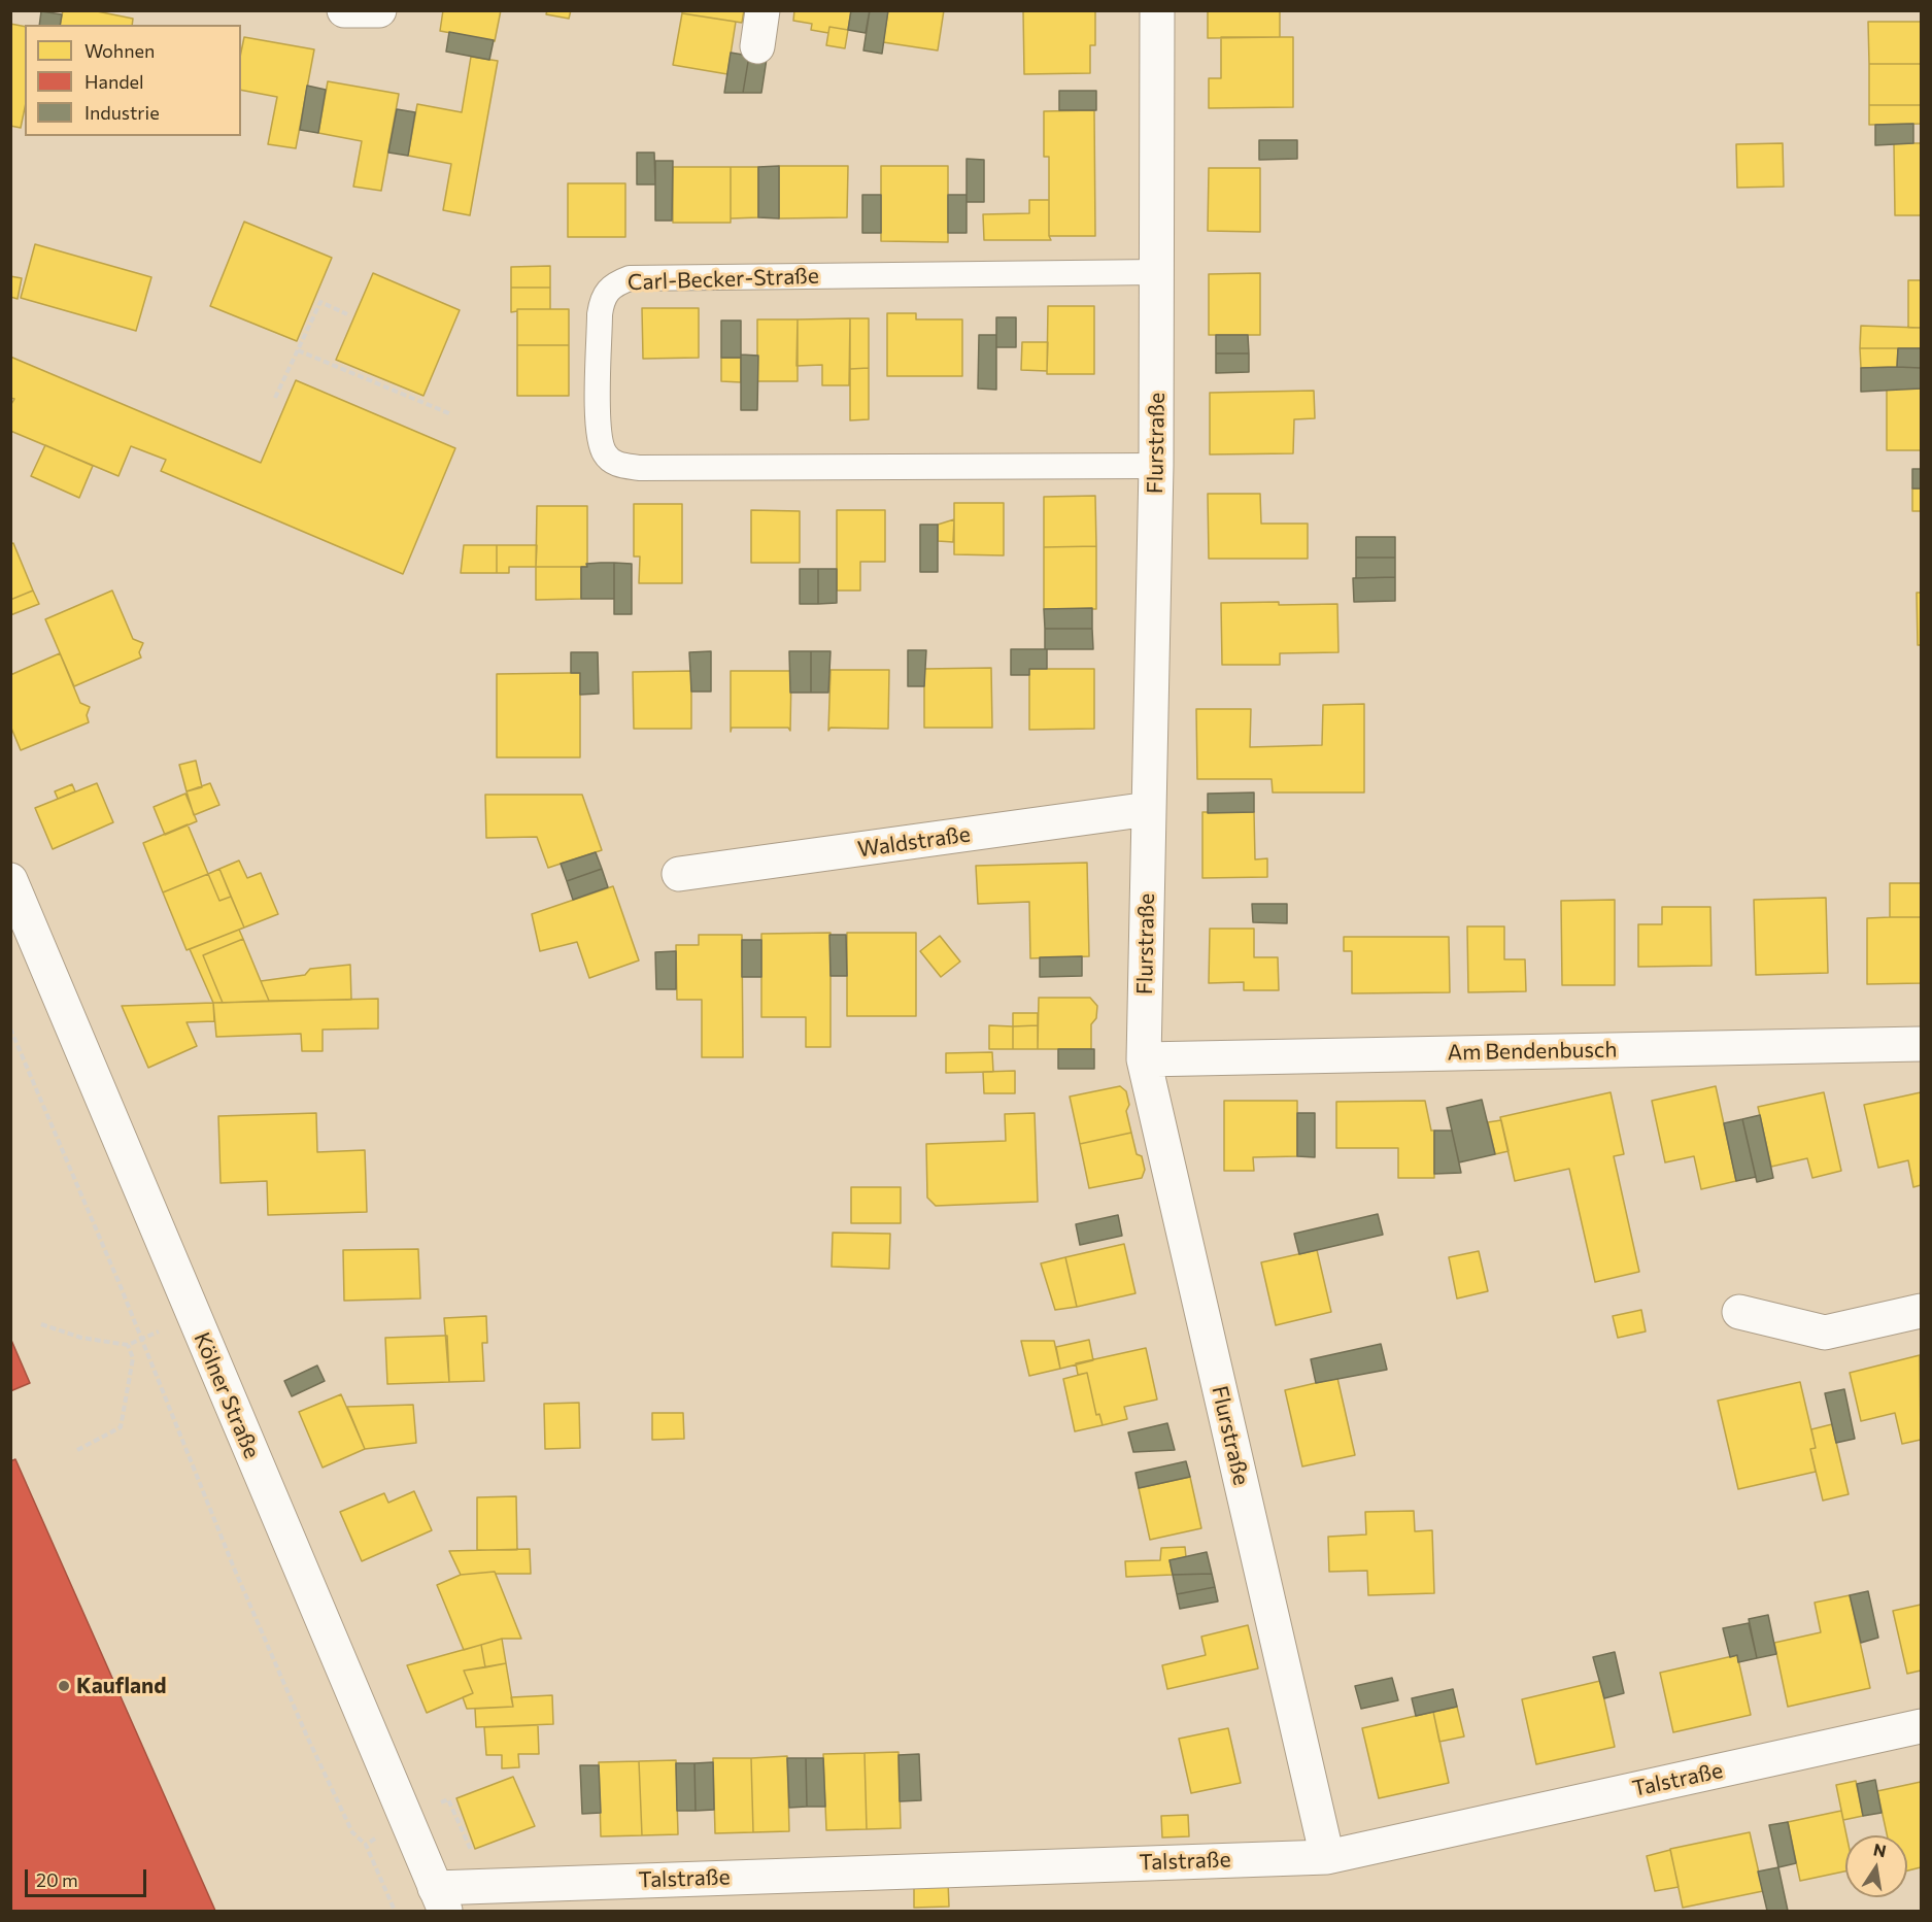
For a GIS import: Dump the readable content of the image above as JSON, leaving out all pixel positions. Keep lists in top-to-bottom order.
{
  "streets": {
    "street": [
      "Flurstraße",
      "Waldstraße",
      "Am Bendenbusch",
      "Kölner Straße",
      "Talstraße"
    ],
    "lane": ["Carl-Becker-Straße"]
  },
  "crossings": [
    ["Carl-Becker-Straße", "Flurstraße"],
    ["Flurstraße", "Waldstraße"],
    ["Flurstraße", "Am Bendenbusch"],
    ["Flurstraße", "Talstraße"],
    ["Kölner Straße", "Talstraße"]
  ],
  "places": ["Kaufland"],
  "legend": ["Wohnen", "Handel", "Industrie"],
  "scale_bar": "20 m",
  "north": "top"
}
